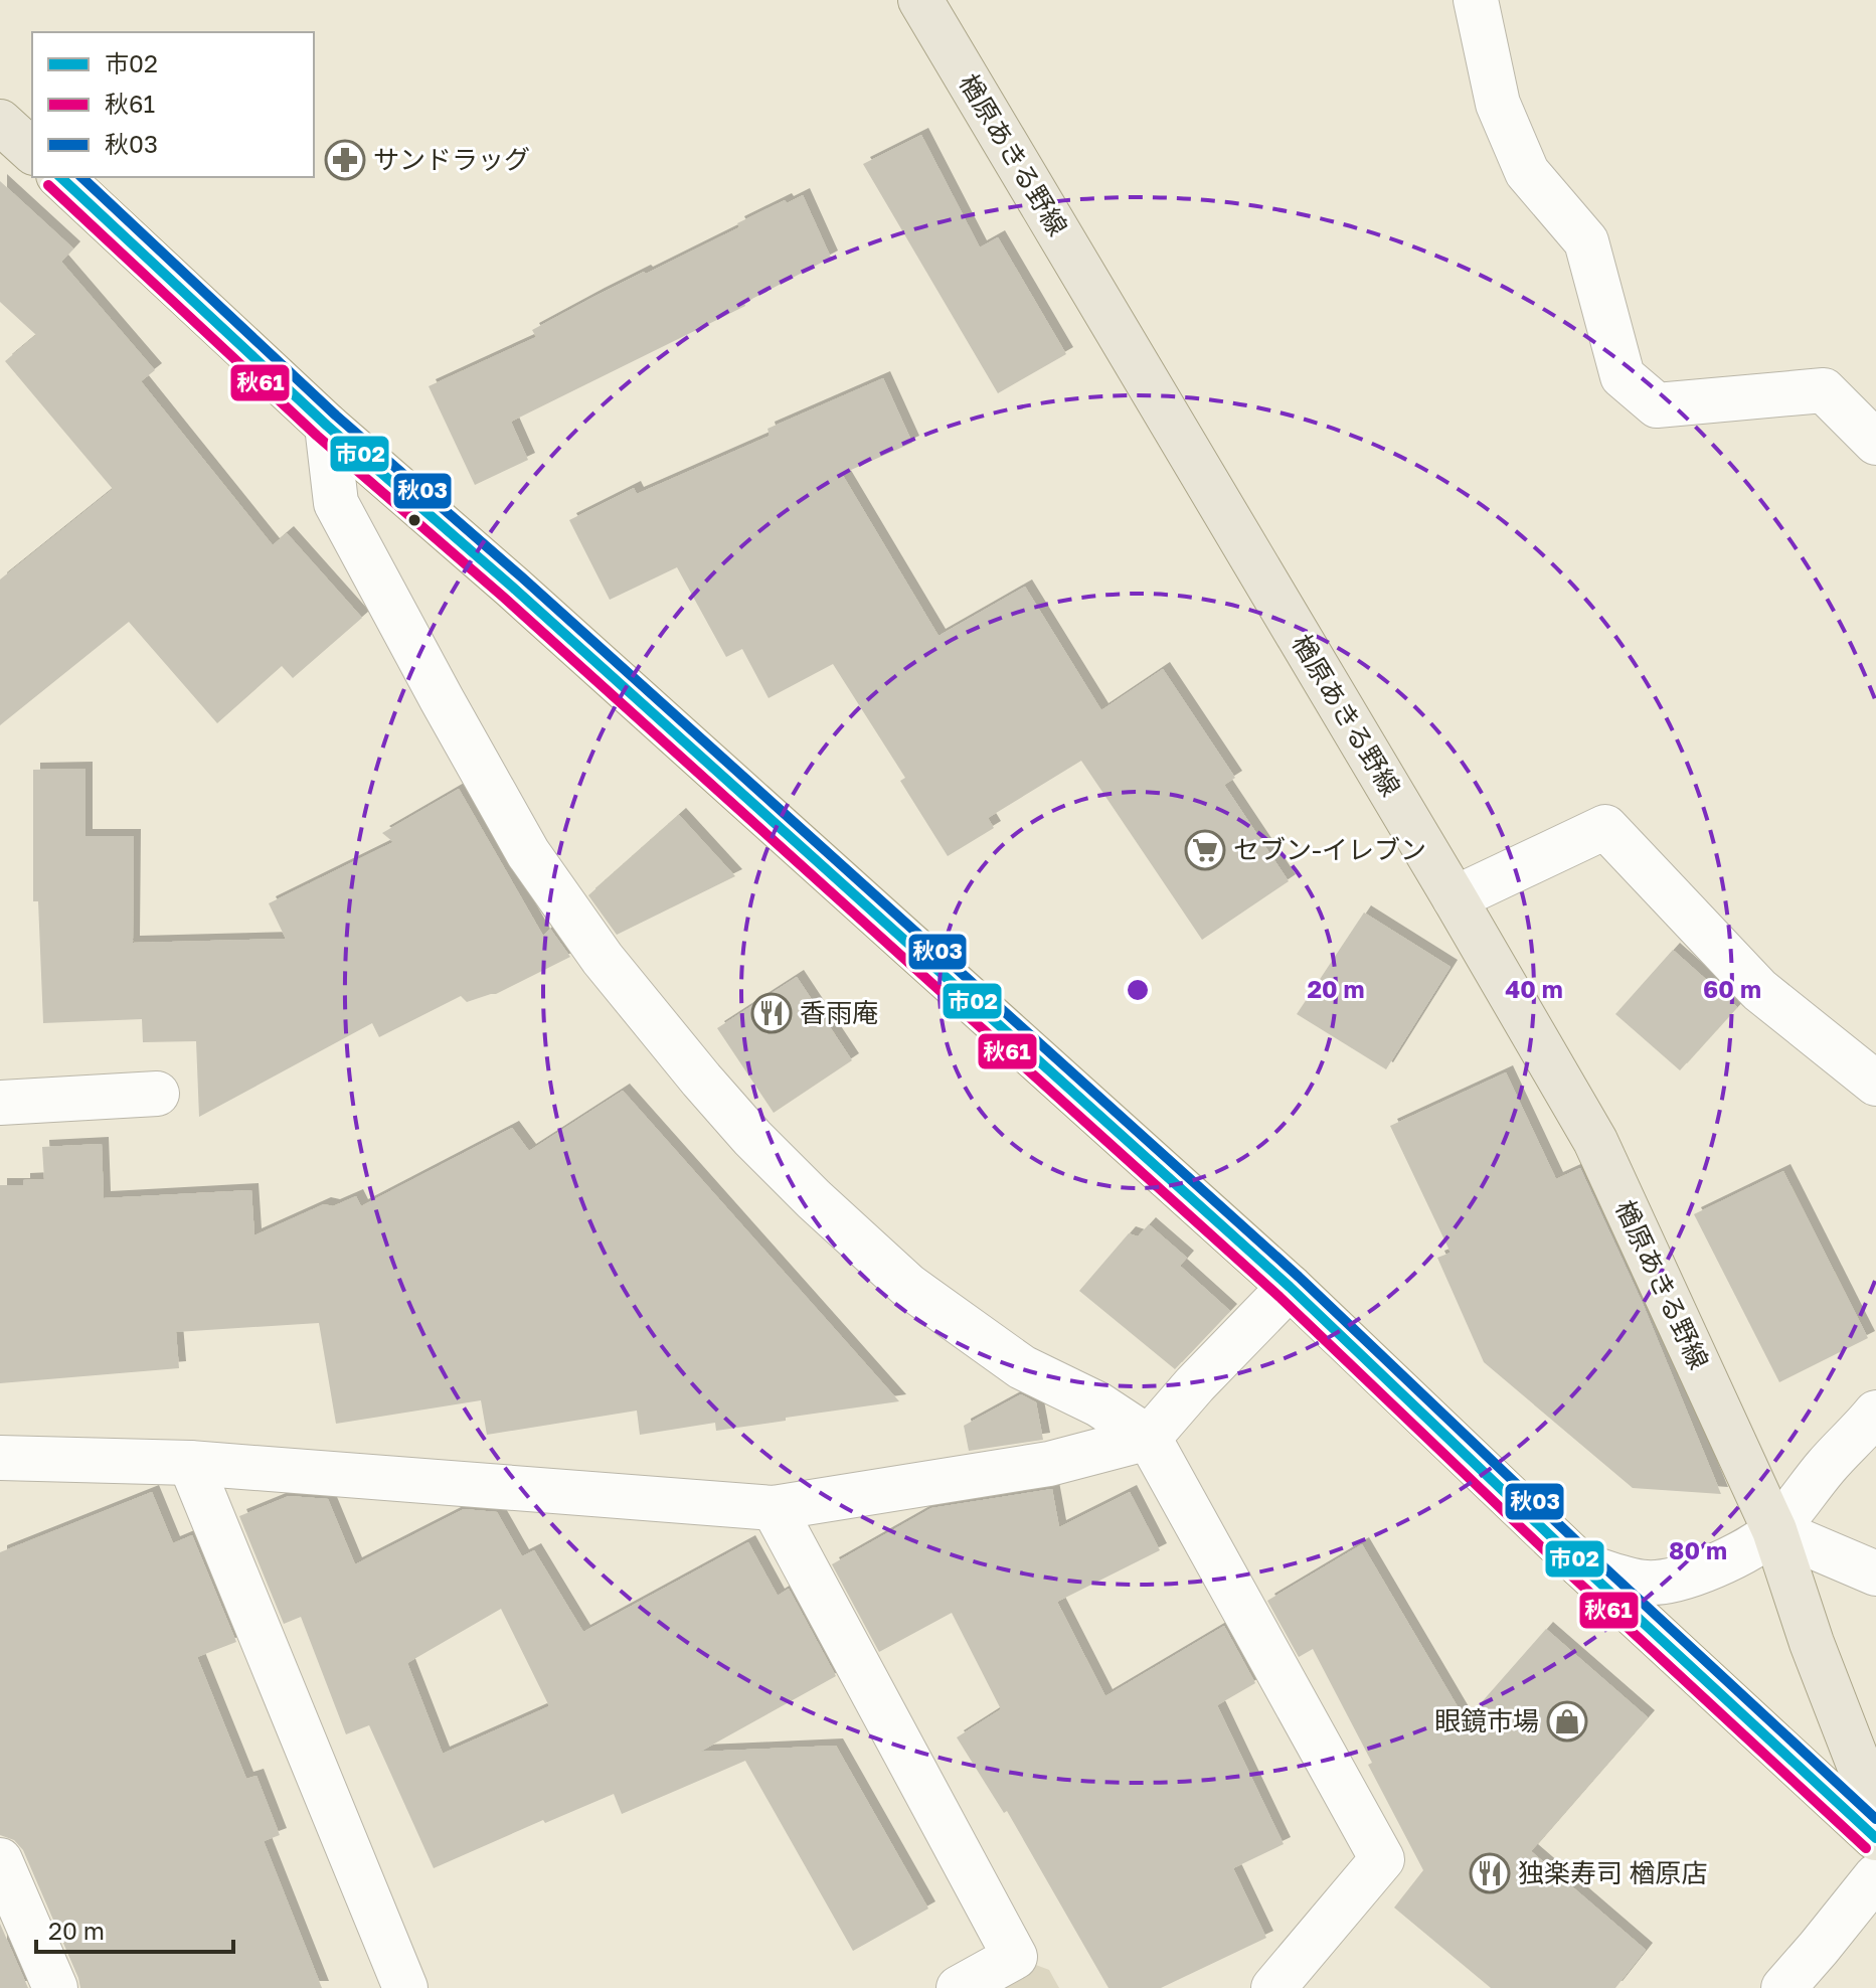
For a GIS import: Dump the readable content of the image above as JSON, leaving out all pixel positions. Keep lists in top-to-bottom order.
{
  "streets": {
    "main road": ["楢原あきる野線"]
  },
  "places": {
    "pharmacy": ["サンドラッグ"],
    "supermarket": ["セブン-イレブン"],
    "restaurant": ["香雨庵", "独楽寿司 楢原店"],
    "shop": ["眼鏡市場"]
  },
  "lines": ["transit line 市02", "transit line 秋03", "transit line 秋61"],
  "legend": ["市02", "秋61", "秋03"],
  "scale_bar": "20 m",
  "rings": [
    "20 m",
    "40 m",
    "60 m",
    "80 m"
  ]
}
